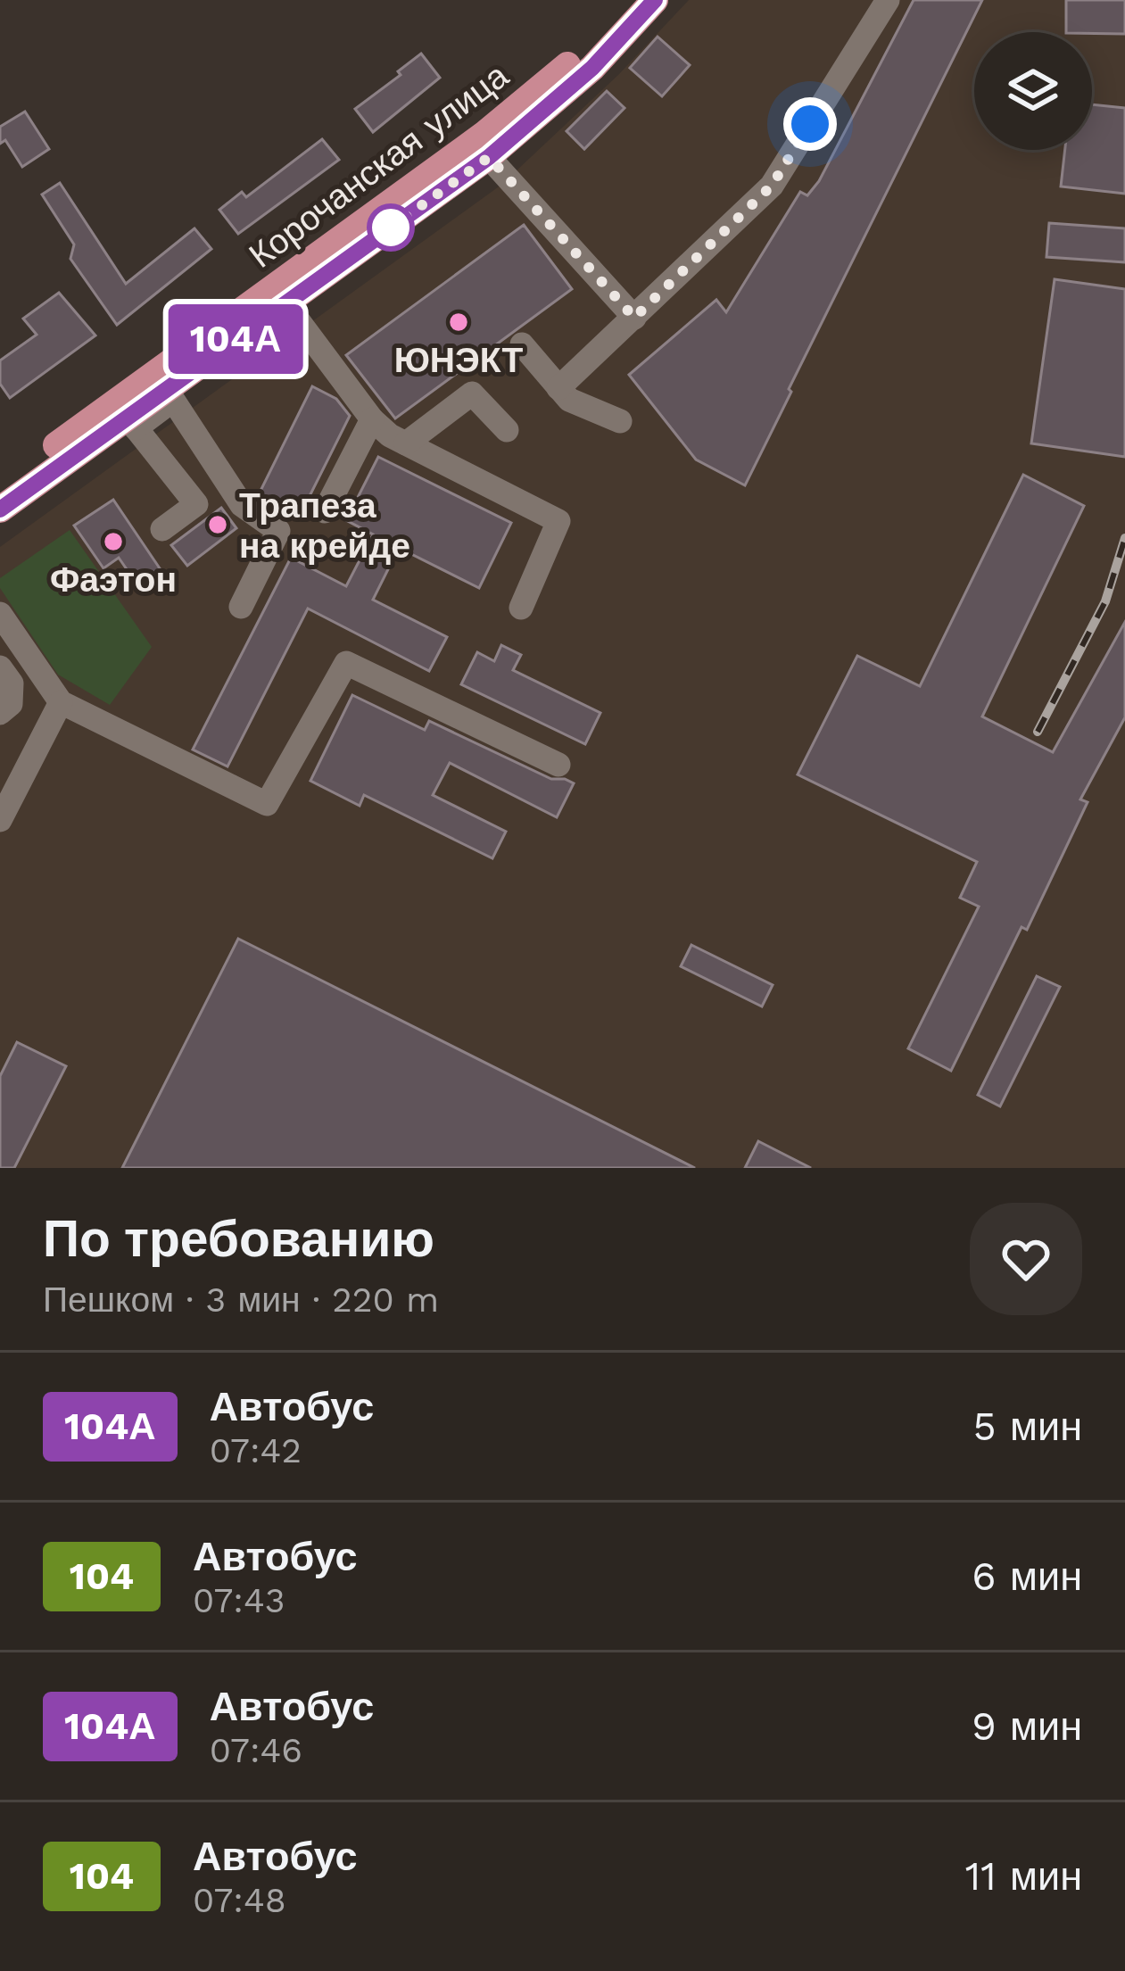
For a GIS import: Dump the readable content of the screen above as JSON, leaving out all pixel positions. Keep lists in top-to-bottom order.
{
  "streets": {
    "main road": ["Корочанская улица"]
  },
  "places": ["ЮНЭКТ", "Трапеза на крейде", "Фаэтон"],
  "lines": ["bus line 104А"],
  "page": {
    "on_map": "104А",
    "heading": ["По требованию", "Пешком · 3 мин · 220 m"],
    "list": [
      {
        "mark": "104А",
        "name": "Автобус",
        "note": "07:42",
        "value": "5 мин"
      },
      {
        "mark": "104",
        "name": "Автобус",
        "note": "07:43",
        "value": "6 мин"
      },
      {
        "mark": "104А",
        "name": "Автобус",
        "note": "07:46",
        "value": "9 мин"
      },
      {
        "mark": "104",
        "name": "Автобус",
        "note": "07:48",
        "value": "11 мин"
      }
    ]
  }
}
